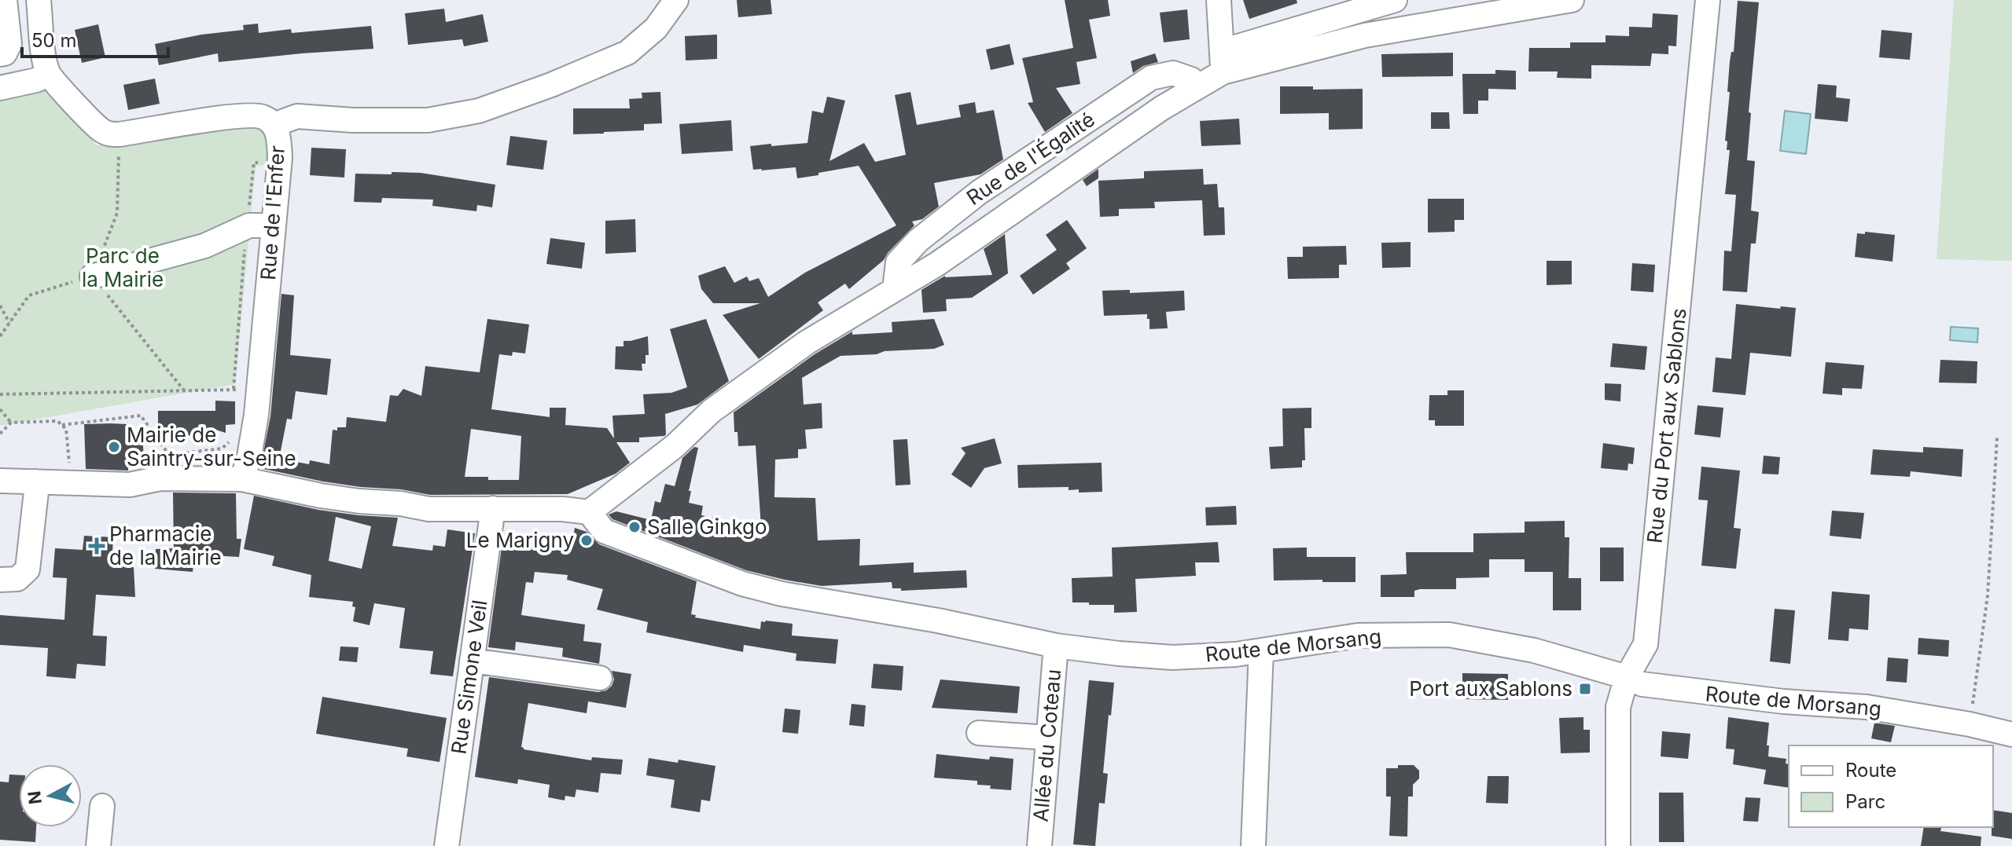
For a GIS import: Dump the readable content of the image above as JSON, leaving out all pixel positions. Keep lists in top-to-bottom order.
{
  "streets": {
    "street": [
      "Rue de l'Égalité",
      "Rue de l'Enfer",
      "Rue du Port aux Sablons",
      "Route de Morsang",
      "Rue Simone Veil",
      "Allée du Coteau"
    ]
  },
  "crossings": [
    ["Rue de l'Égalité", "Route de Morsang"],
    ["Rue du Port aux Sablons", "Route de Morsang"],
    ["Route de Morsang", "Allée du Coteau"]
  ],
  "parks": ["Parc de la Mairie"],
  "places": {
    "other": ["Mairie de Saintry-sur-Seine", "Salle Ginkgo", "Le Marigny"],
    "health": ["Pharmacie de la Mairie"],
    "transit": ["Port aux Sablons"]
  },
  "legend": ["Route", "Parc"],
  "scale_bar": "50 m",
  "north": "left"
}
